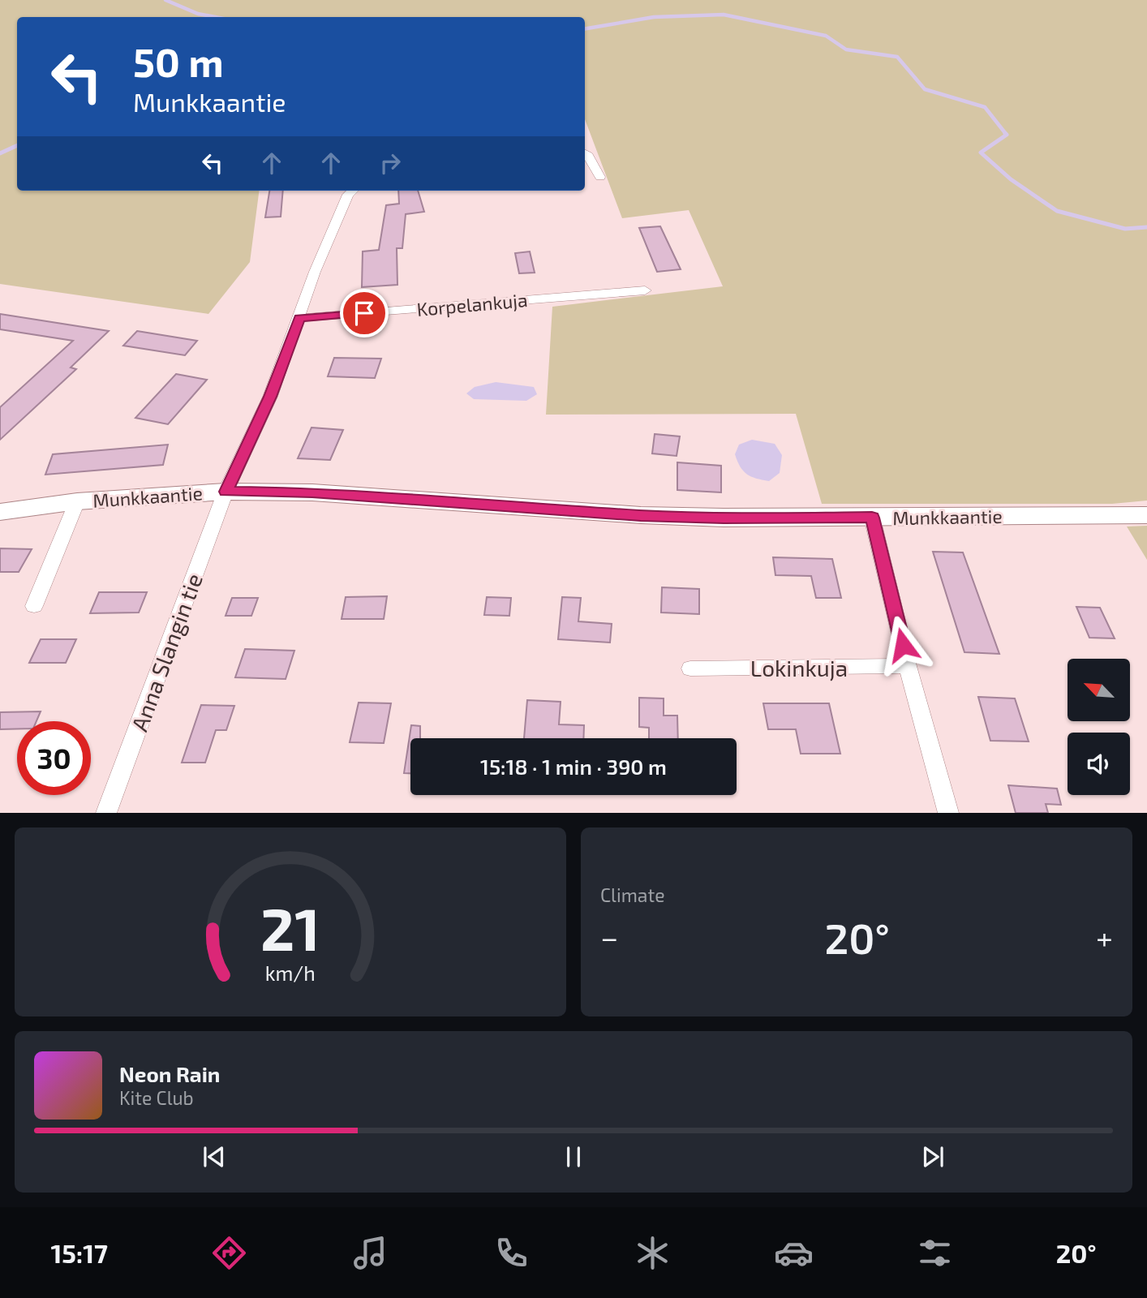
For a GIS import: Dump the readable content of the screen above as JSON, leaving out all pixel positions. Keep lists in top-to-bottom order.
{
  "streets": {
    "street": [
      "Korpelankuja",
      "Munkkaantie",
      "Anna Slangin tie",
      "Lokinkuja"
    ]
  },
  "crossings": [
    ["Korpelankuja", "Anna Slangin tie"],
    ["Munkkaantie", "Anna Slangin tie"]
  ],
  "north": "top left",
  "page": {
    "turn": ["50 m", "Munkkaantie"],
    "limit": "30",
    "trip": "15:18 · 1 min · 390 m",
    "tile": "Climate",
    "heat": ["−", "20°", "+"],
    "song": ["Neon Rain", "Kite Club"],
    "tabs": ["15:17", "20°"],
    "gauge": ["21", "km/h"]
  }
}
